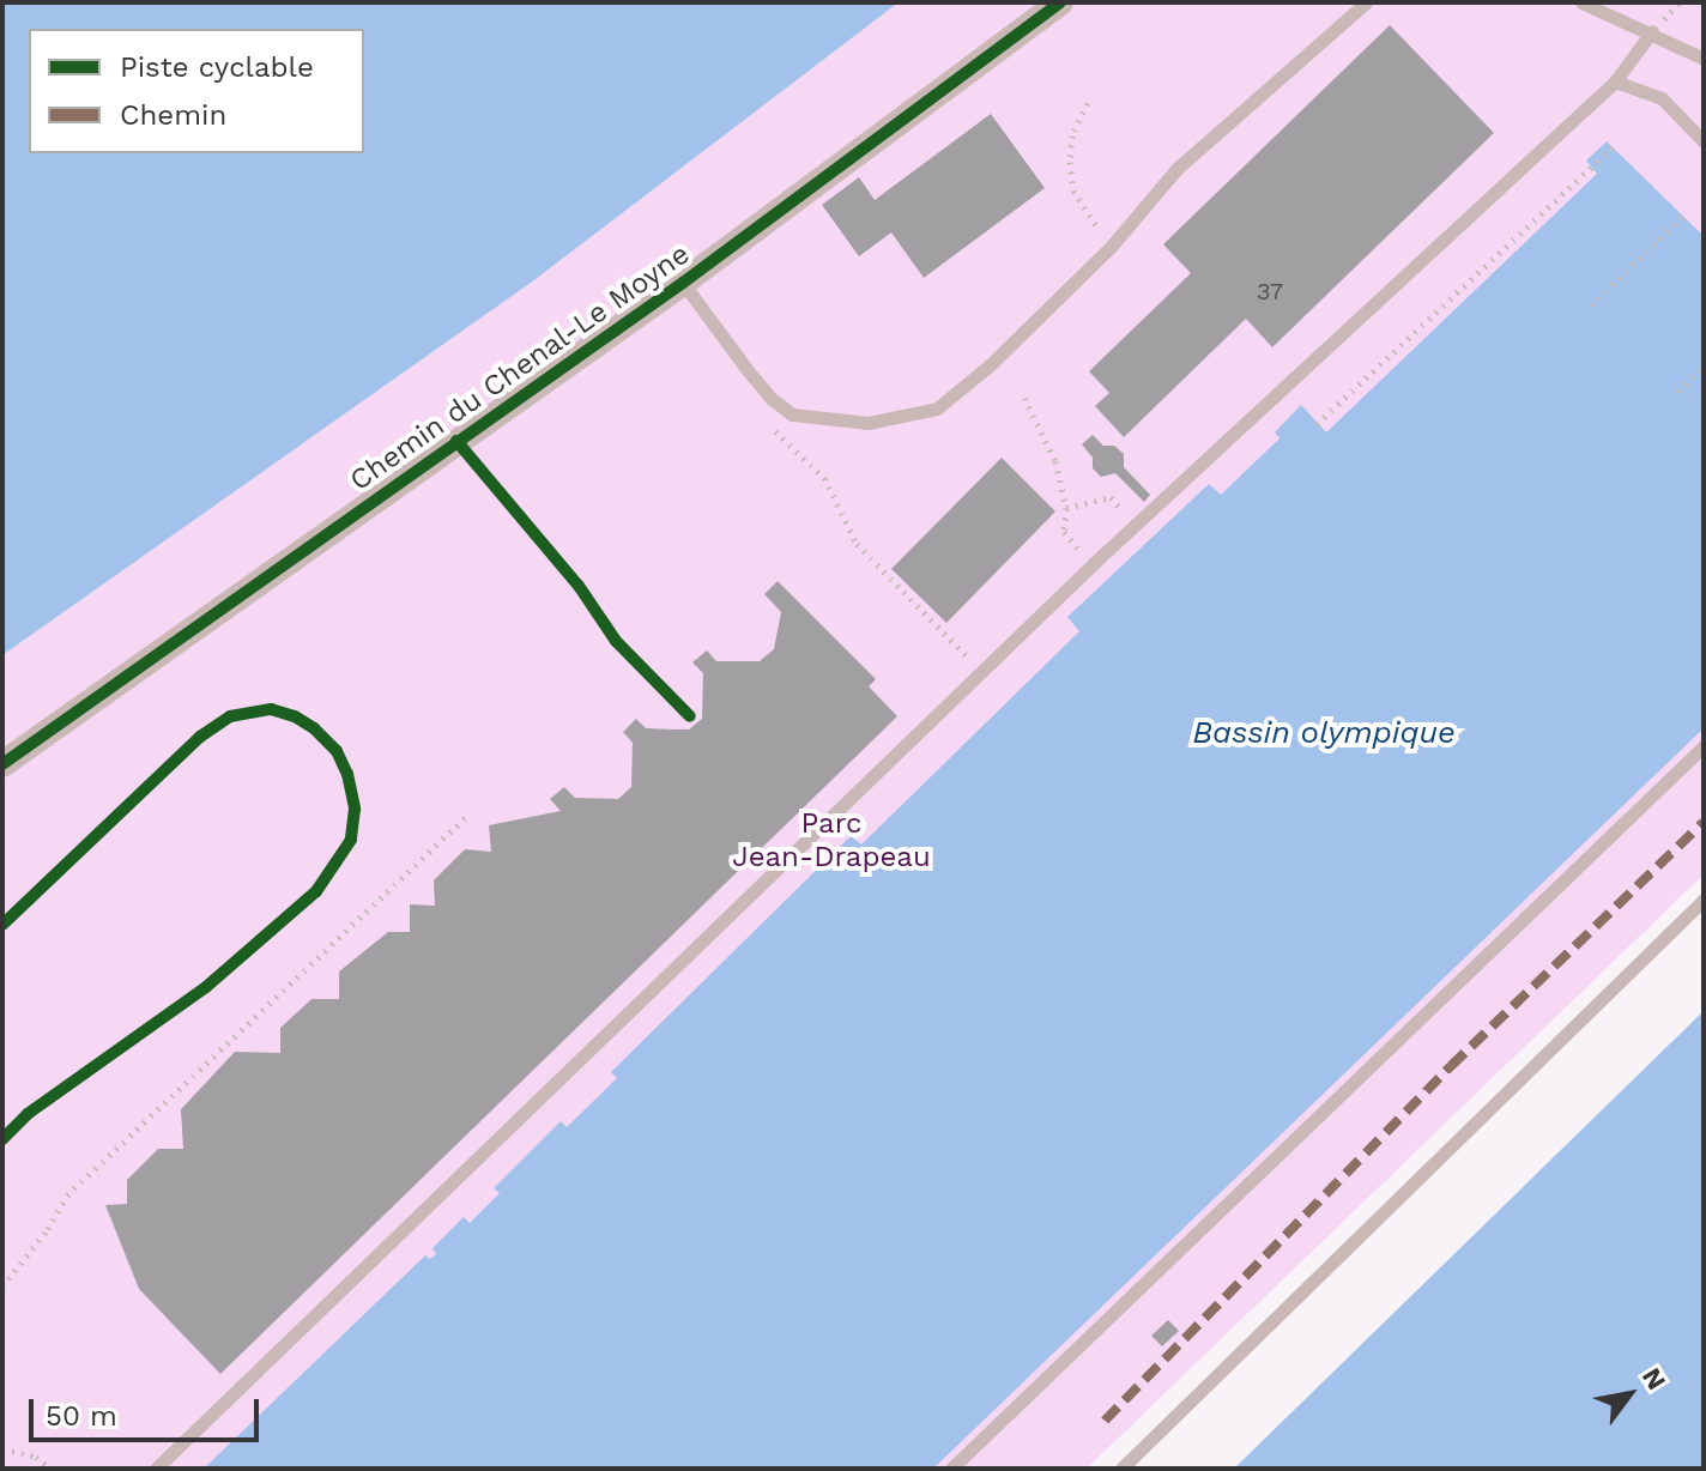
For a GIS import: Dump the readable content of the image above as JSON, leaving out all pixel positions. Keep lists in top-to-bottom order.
{
  "streets": {
    "street": ["Chemin du Chenal-Le Moyne"]
  },
  "water": ["Bassin olympique"],
  "parks": ["Parc Jean-Drapeau"],
  "house_numbers": ["37"],
  "legend": ["Piste cyclable", "Chemin"],
  "scale_bar": "50 m",
  "north": "top right"
}
